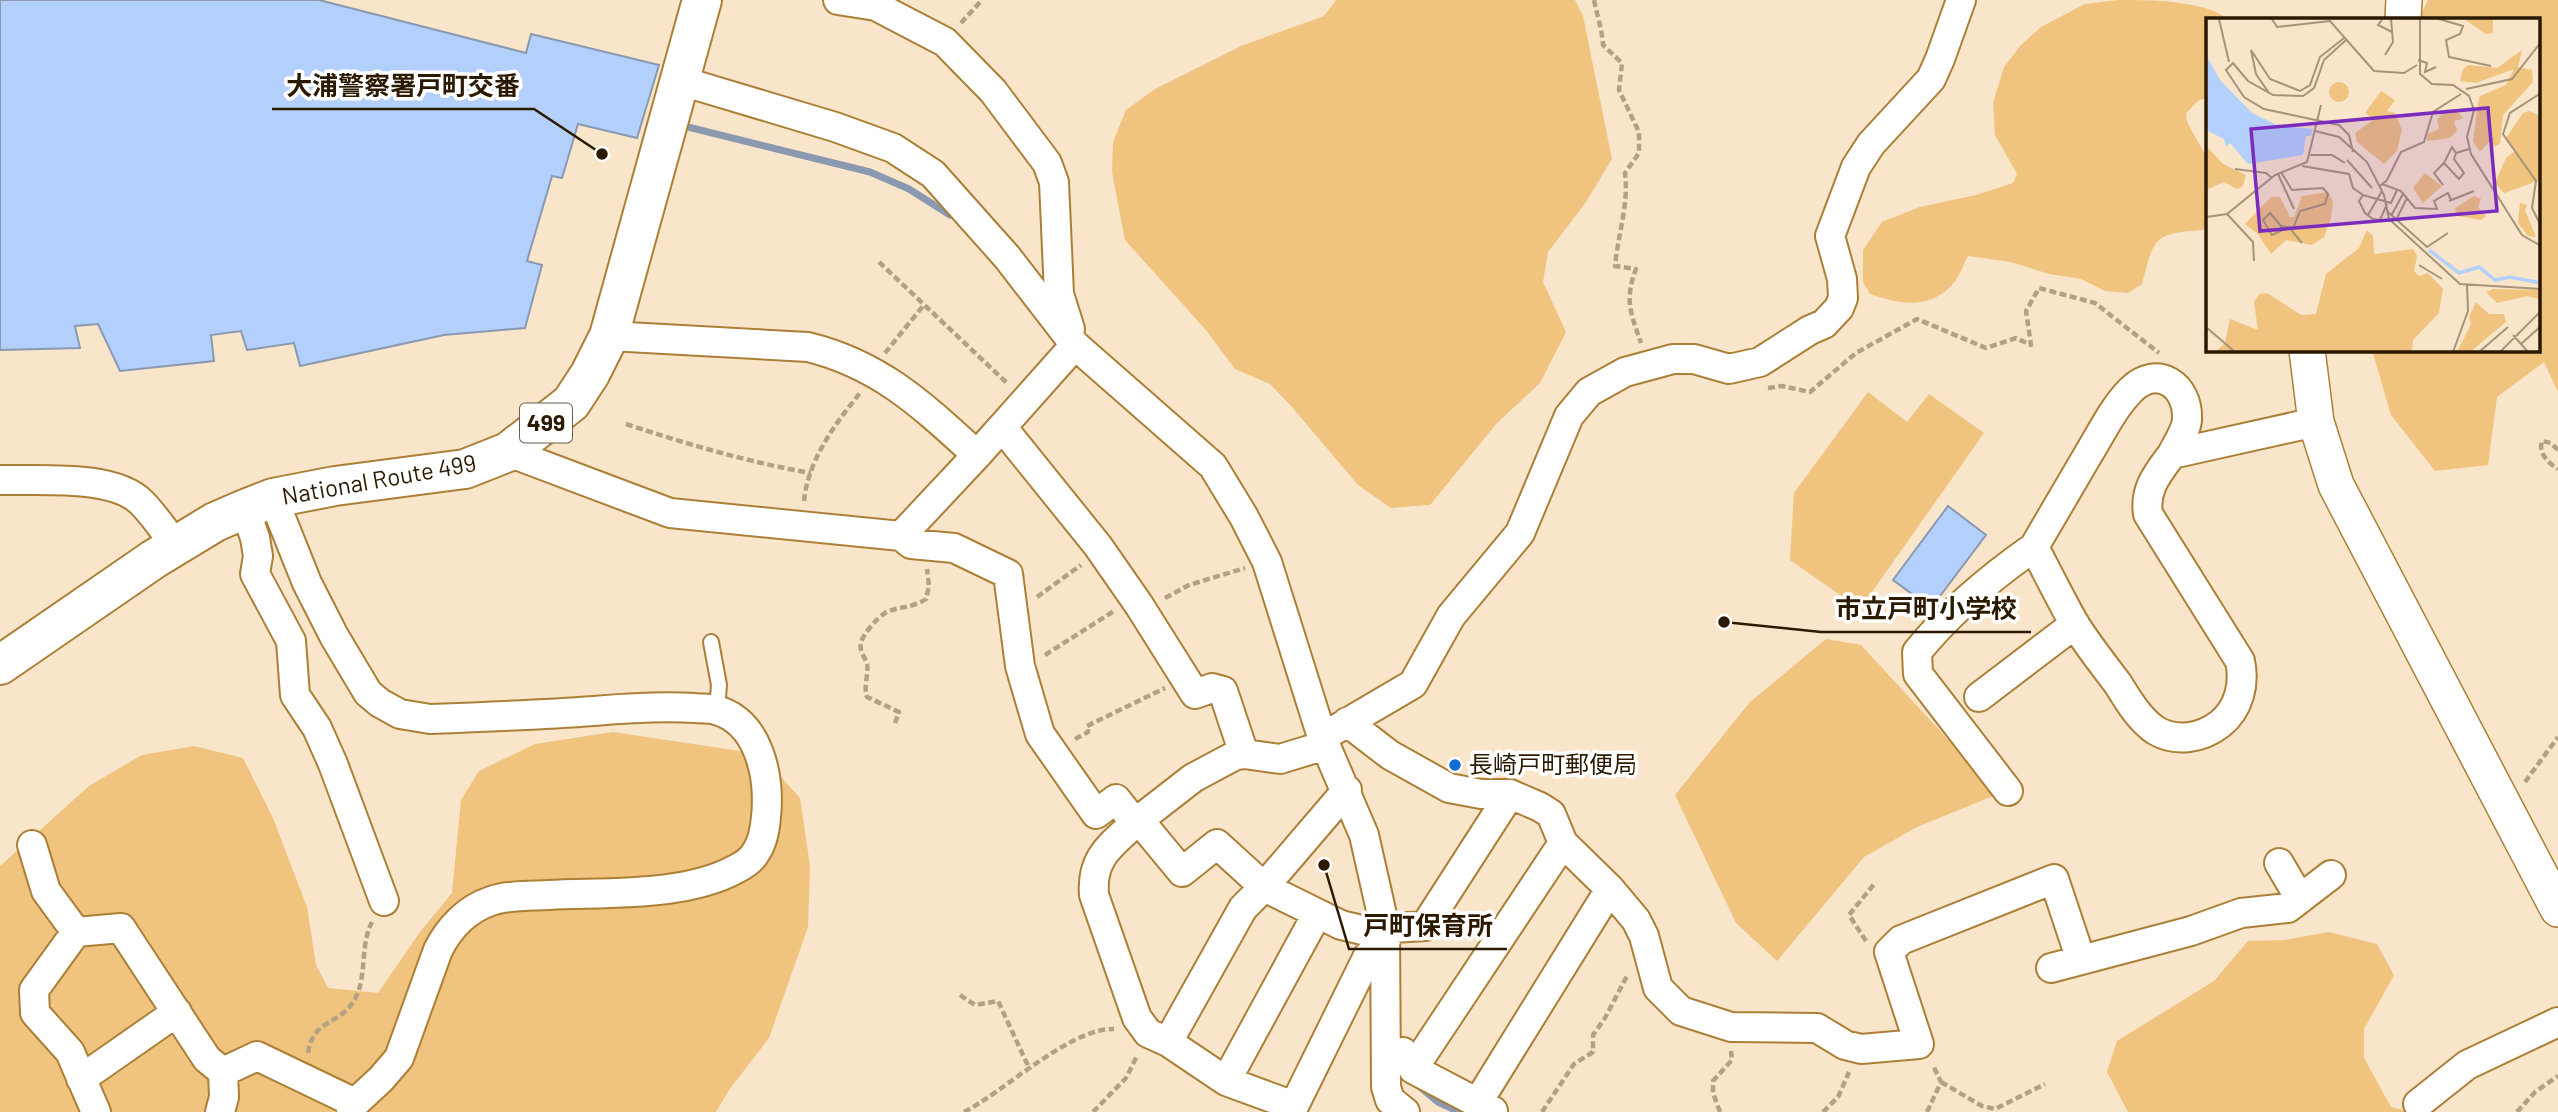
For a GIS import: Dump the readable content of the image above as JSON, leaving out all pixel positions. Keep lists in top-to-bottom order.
{
  "streets": {
    "highway": ["499", "National Route 499"]
  },
  "places": [
    "大浦警察署戸町交番",
    "市立戸町小学校",
    "長崎戸町郵便局",
    "戸町保育所"
  ]
}
